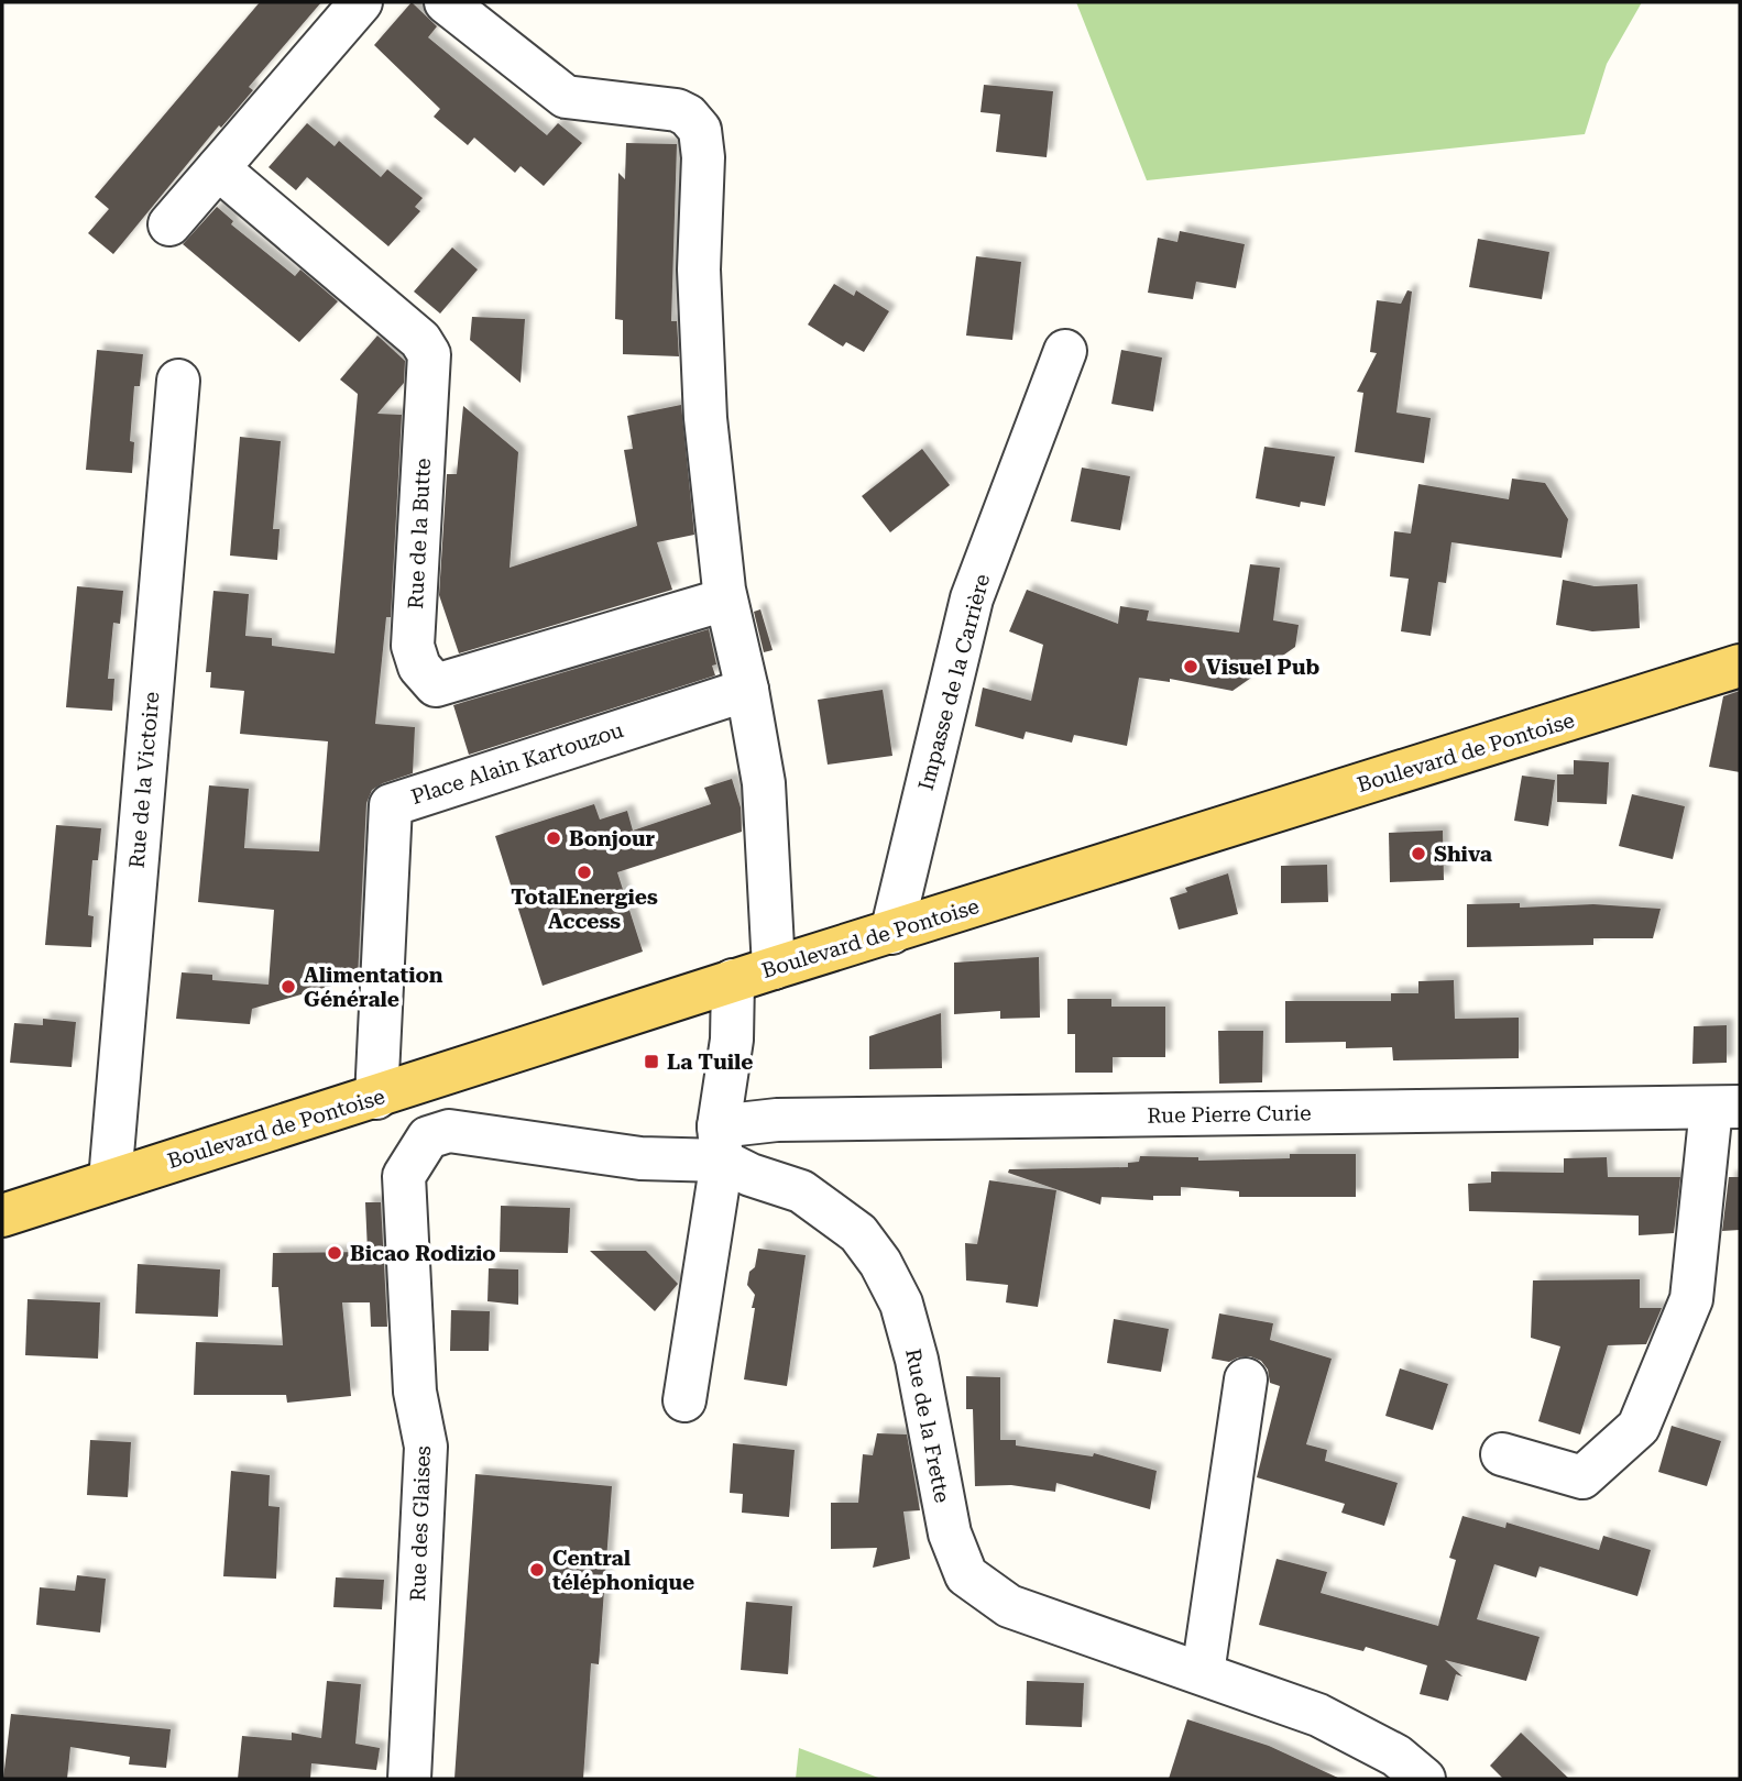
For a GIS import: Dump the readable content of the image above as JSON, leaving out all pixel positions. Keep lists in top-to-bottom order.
{
  "streets": {
    "main road": ["Boulevard de Pontoise"],
    "street": [
      "Rue de la Butte",
      "Impasse de la Carrière",
      "Place Alain Kartouzou",
      "Rue de la Victoire",
      "Rue Pierre Curie",
      "Rue de la Frette",
      "Rue des Glaises"
    ]
  },
  "crossings": [
    ["Impasse de la Carrière", "Boulevard de Pontoise"],
    ["Boulevard de Pontoise", "Place Alain Kartouzou"],
    ["Boulevard de Pontoise", "Rue de la Victoire"],
    ["Rue Pierre Curie", "Rue de la Frette"],
    ["Rue de la Frette", "Rue des Glaises"]
  ],
  "places": {
    "other": [
      "Visuel Pub",
      "Bonjour",
      "Shiva",
      "TotalEnergies Access",
      "Alimentation Générale",
      "Bicao Rodizio",
      "Central téléphonique"
    ],
    "transit": ["La Tuile"]
  }
}
